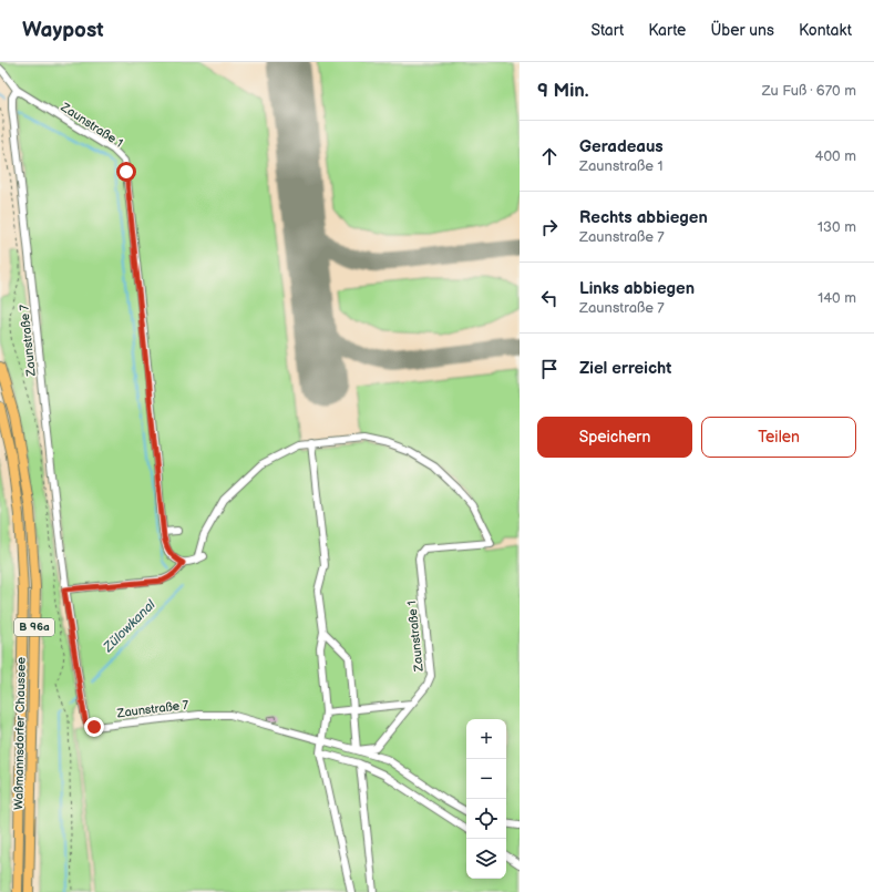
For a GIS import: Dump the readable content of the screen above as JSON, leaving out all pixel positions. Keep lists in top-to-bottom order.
{
  "streets": {
    "main road": ["B 96a", "Waßmannsdorfer Chaussee"],
    "lane": ["Zaunstraße 1", "Zaunstraße 7"]
  },
  "crossings": [
    ["Zaunstraße 1", "Zaunstraße 7"]
  ],
  "water": ["Zülowkanal"],
  "page": {
    "header": "Waypost",
    "nav": [
      "Start",
      "Karte",
      "Über uns",
      "Kontakt"
    ],
    "heading": ["9 Min.", "Zu Fuß · 670 m"],
    "list": [
      ["Geradeaus", "Zaunstraße 1", "400 m"],
      ["Rechts abbiegen", "Zaunstraße 7", "130 m"],
      ["Links abbiegen", "Zaunstraße 7", "140 m"],
      "Ziel erreicht"
    ],
    "buttons": ["Speichern", "Teilen"],
    "map_buttons": ["+", "−"]
  }
}
